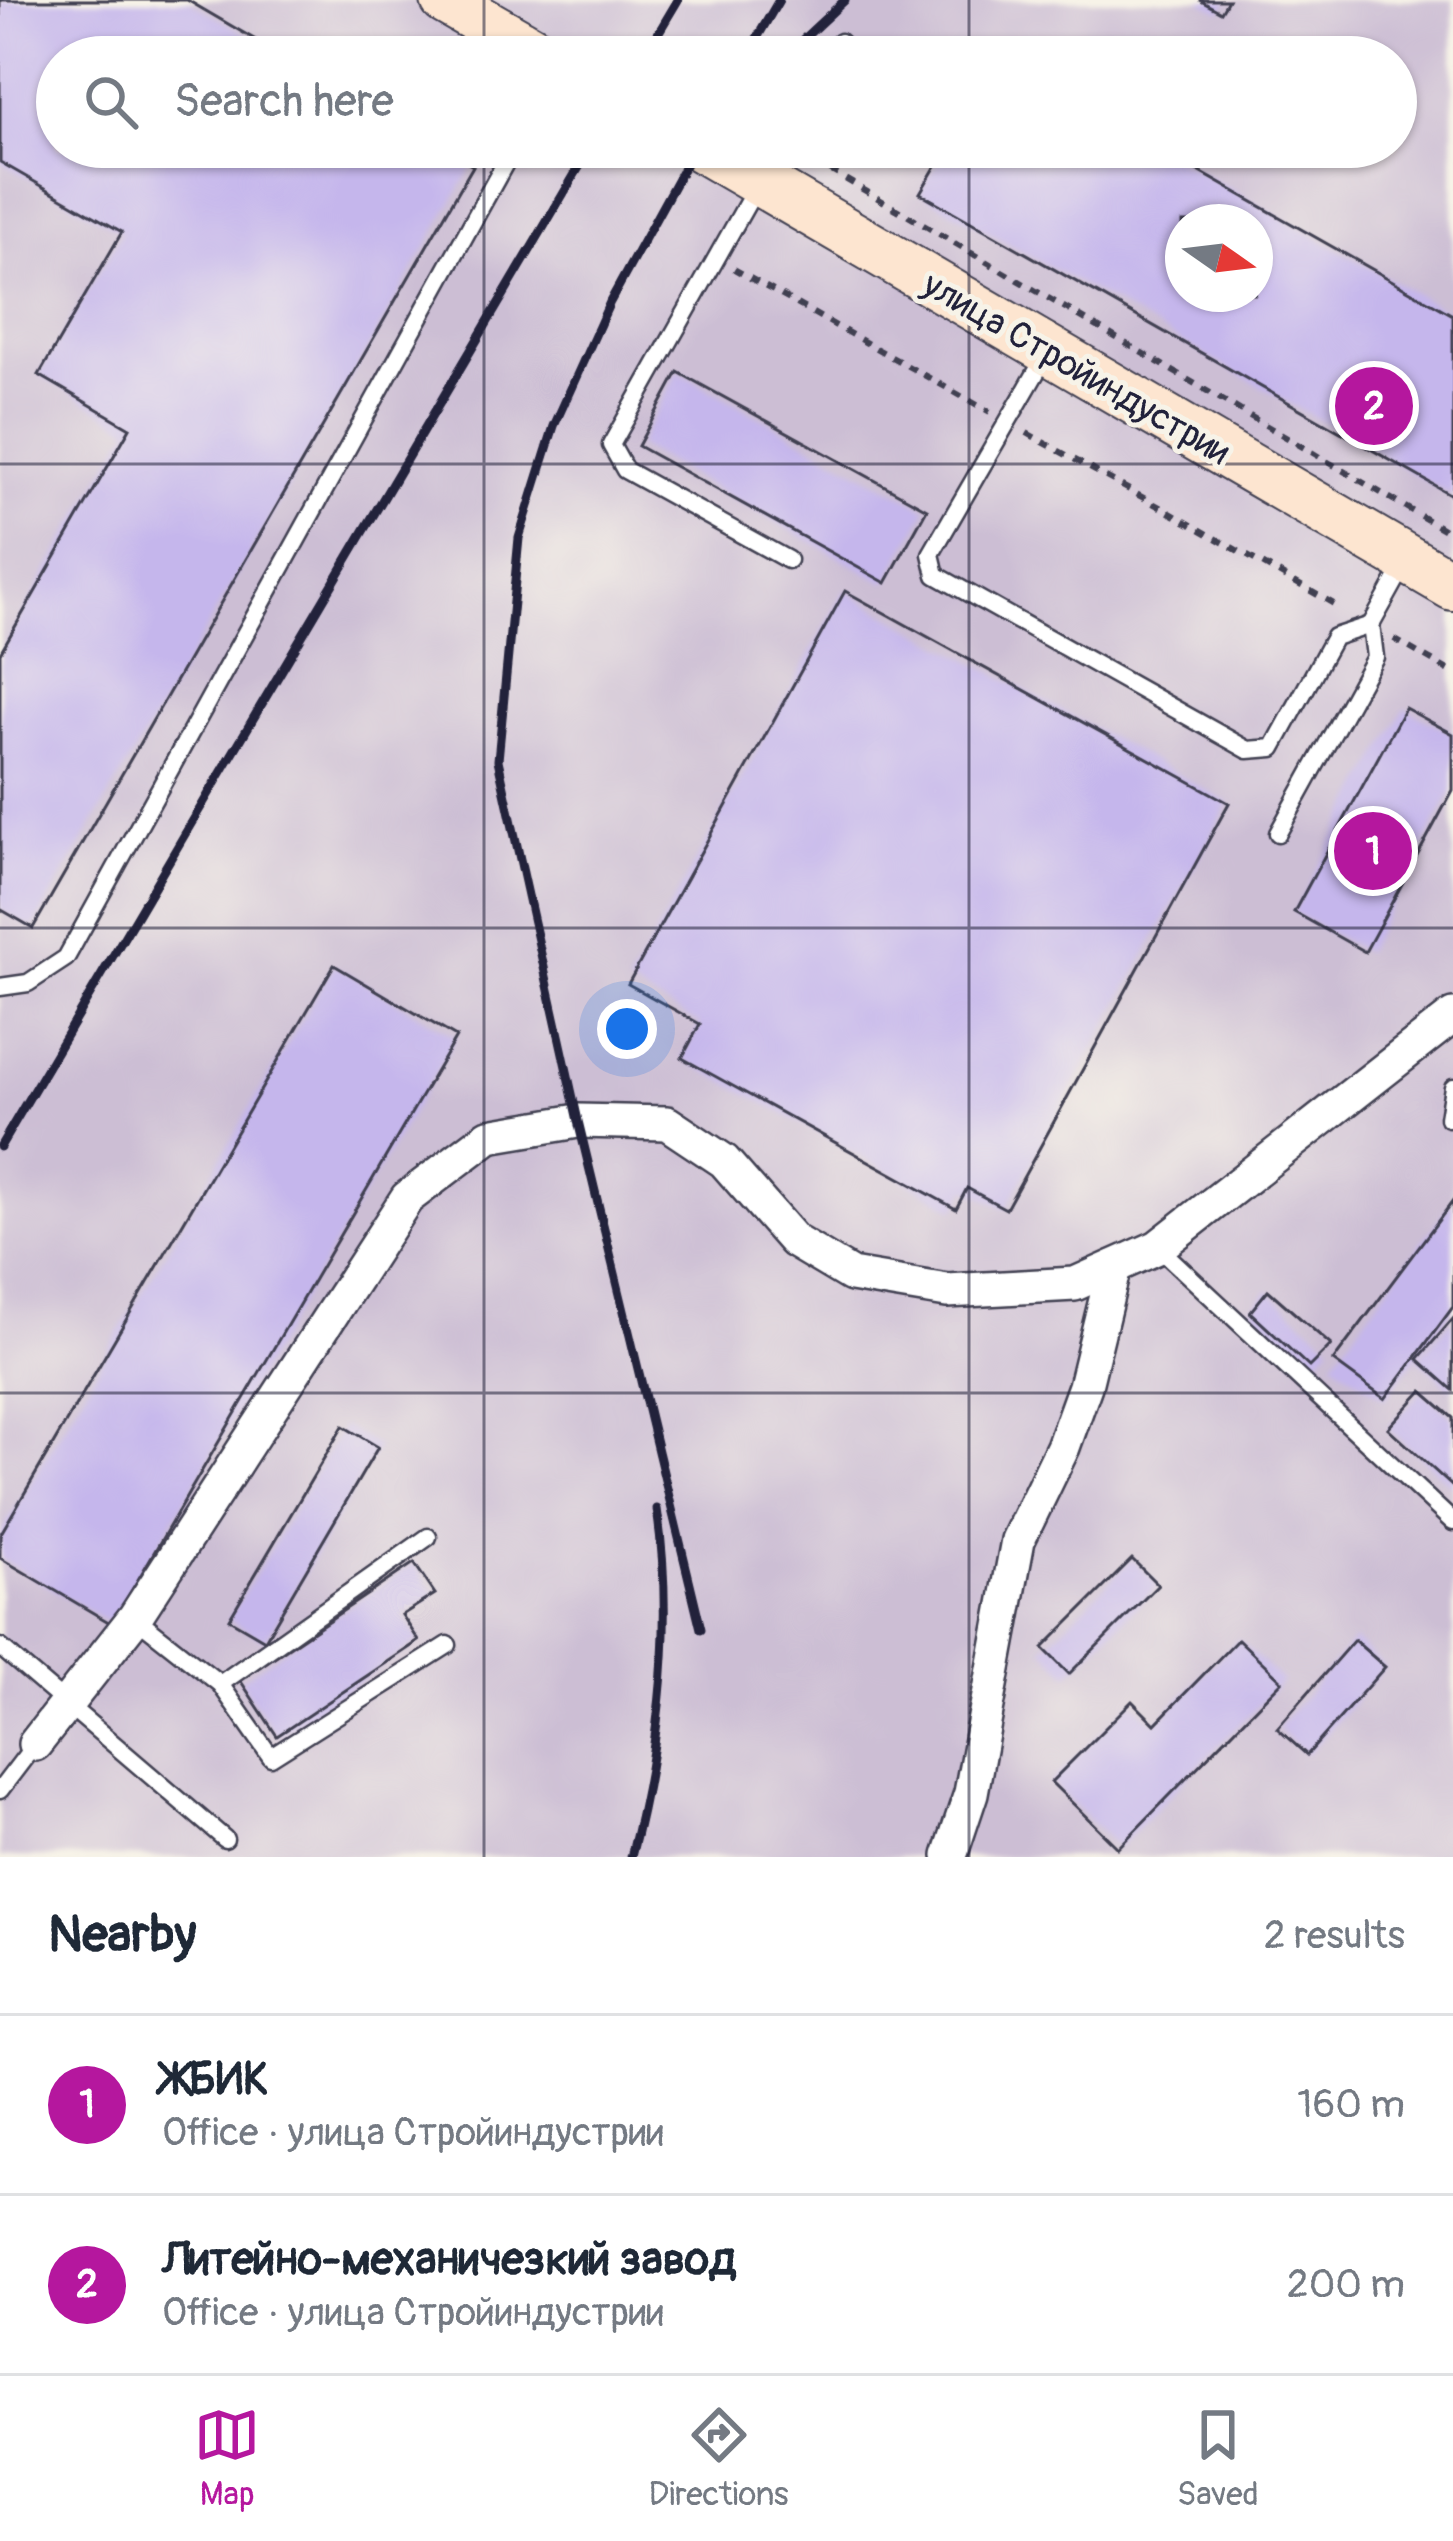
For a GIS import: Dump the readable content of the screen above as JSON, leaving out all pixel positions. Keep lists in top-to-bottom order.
{
  "streets": {
    "street": ["улица Стройиндустрии"]
  },
  "north": "right",
  "page": {
    "search": "Search here",
    "pins": ["2", "1"],
    "heading": ["Nearby", "2 results"],
    "list": [
      {
        "mark": "1",
        "name": "ЖБИК",
        "note": "Office · улица Стройиндустрии",
        "value": "160 m"
      },
      {
        "mark": "2",
        "name": "Литейно-механичезкий завод",
        "note": "Office · улица Стройиндустрии",
        "value": "200 m"
      }
    ],
    "nav": ["Map", "Directions", "Saved"]
  }
}
